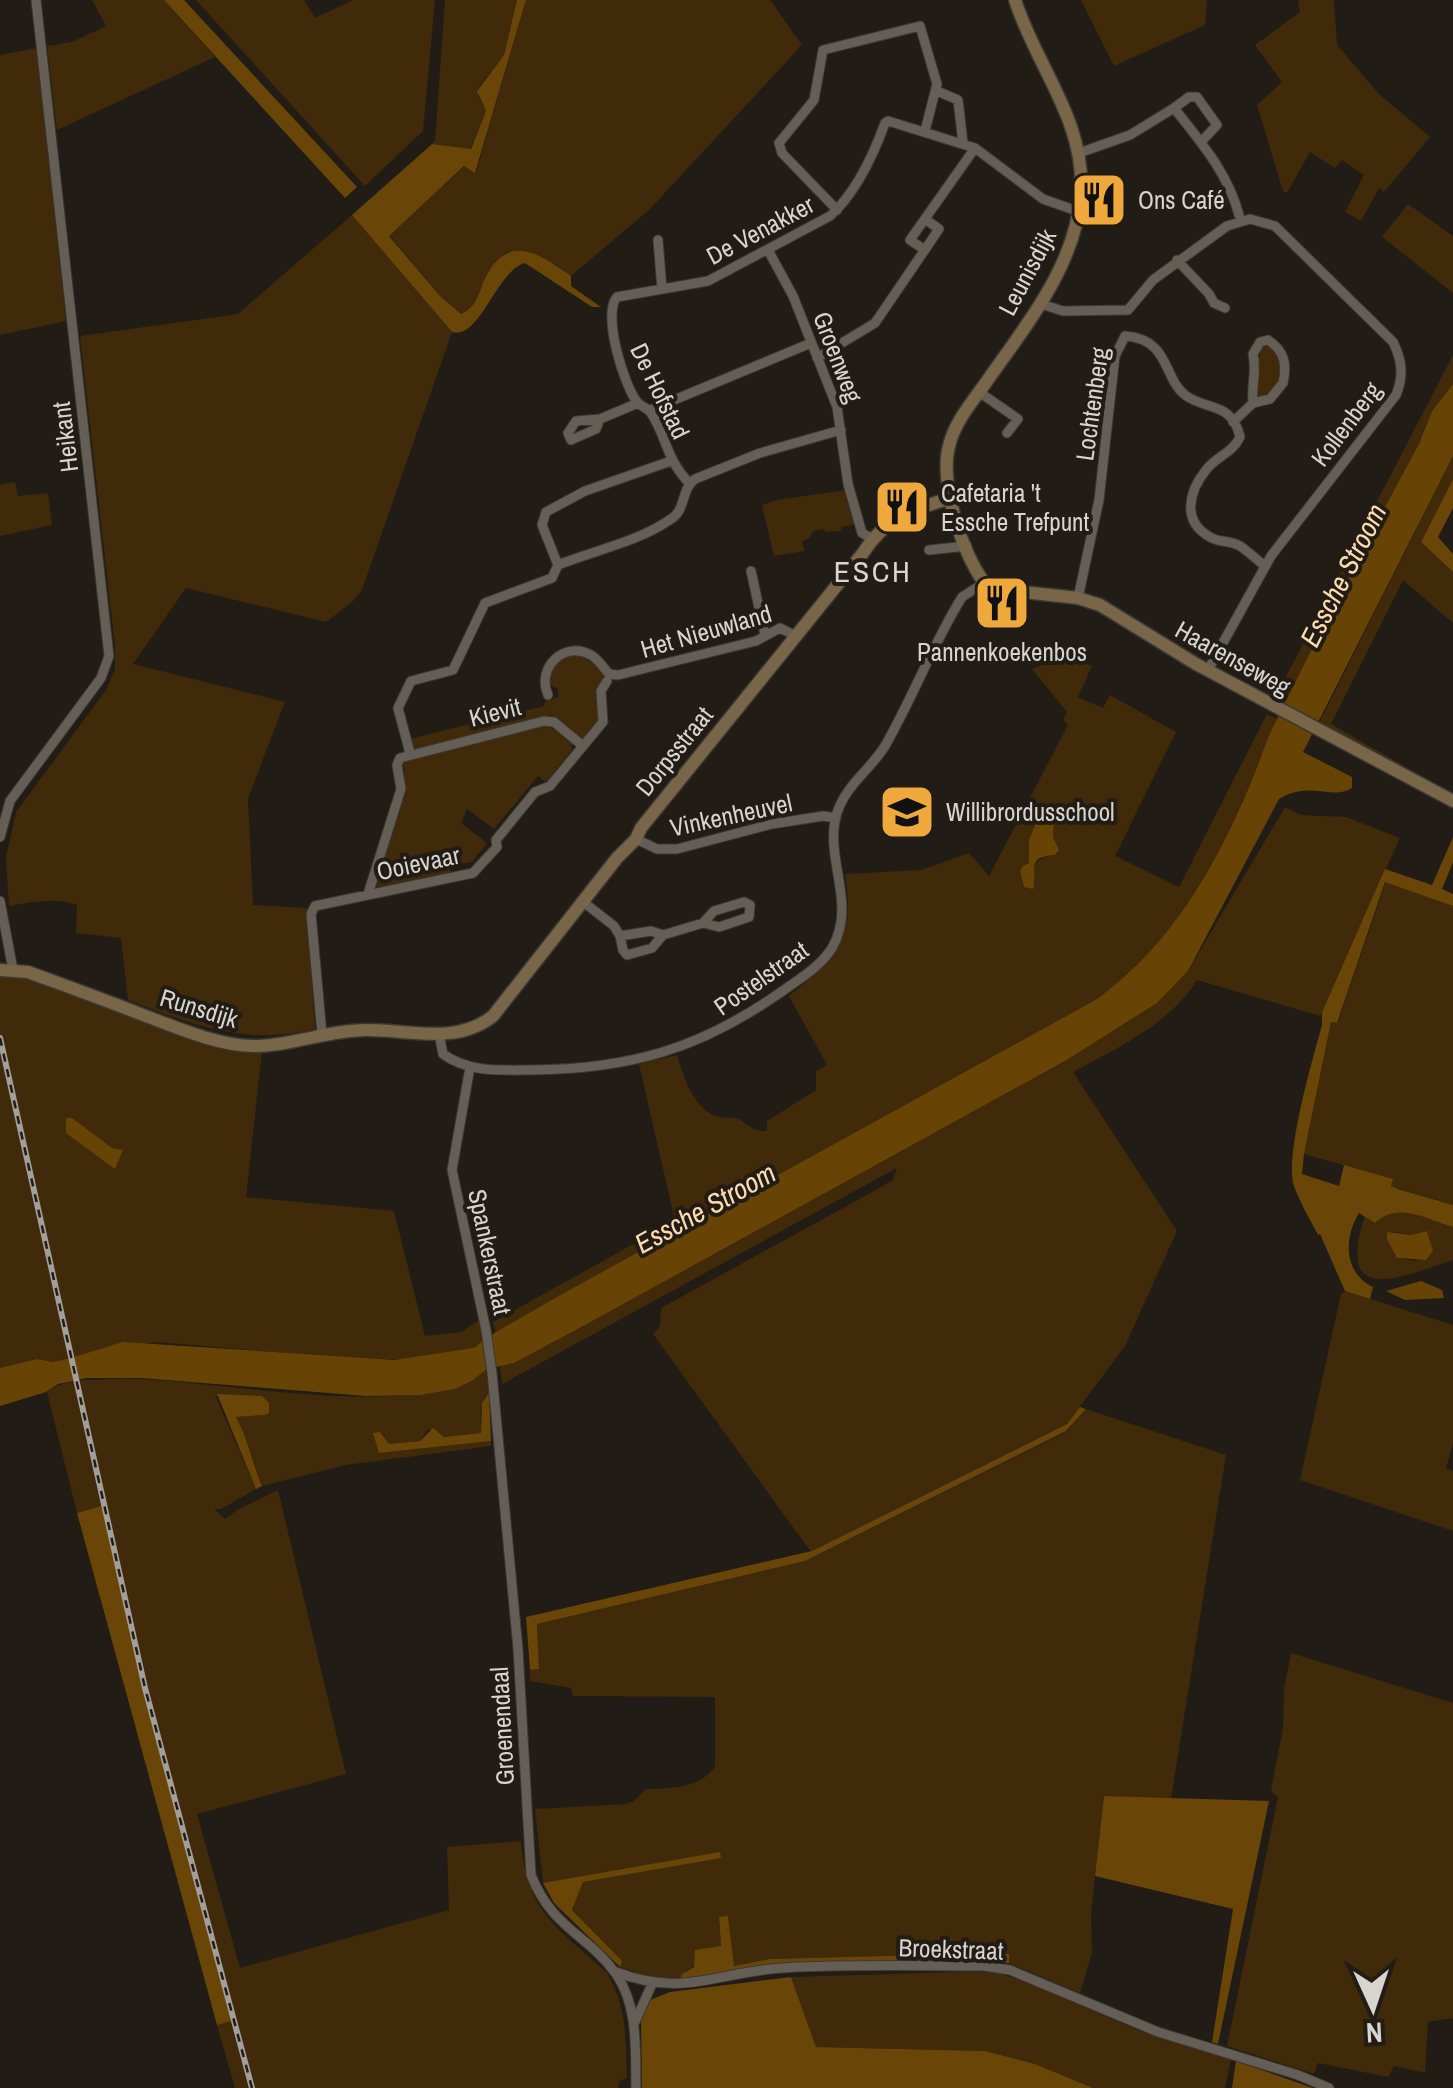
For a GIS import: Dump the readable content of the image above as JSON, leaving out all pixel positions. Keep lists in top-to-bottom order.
{
  "streets": {
    "street": [
      "De Venakker",
      "Leunisdijk",
      "Groenweg",
      "De Hofstad",
      "Lochtenberg",
      "Kollenberg",
      "Heikant",
      "Het Nieuwland",
      "Haarenseweg",
      "Kievit",
      "Dorpsstraat",
      "Vinkenheuvel",
      "Ooievaar",
      "Postelstraat",
      "Runsdijk",
      "Spankerstraat",
      "Groenendaal",
      "Broekstraat"
    ]
  },
  "crossings": [
    ["De Venakker", "Groenweg"],
    ["De Venakker", "De Hofstad"],
    ["Leunisdijk", "Dorpsstraat"],
    ["Groenweg", "Dorpsstraat"],
    ["Lochtenberg", "Haarenseweg"],
    ["Kollenberg", "Haarenseweg"],
    ["Het Nieuwland", "Dorpsstraat"],
    ["Haarenseweg", "Postelstraat"],
    ["Kievit", "Ooievaar"],
    ["Dorpsstraat", "Vinkenheuvel"],
    ["Dorpsstraat", "Runsdijk"],
    ["Vinkenheuvel", "Postelstraat"],
    ["Ooievaar", "Runsdijk"],
    ["Postelstraat", "Spankerstraat"],
    ["Spankerstraat", "Groenendaal"],
    ["Groenendaal", "Broekstraat"]
  ],
  "districts": ["ESCH"],
  "water": ["Essche Stroom"],
  "places": {
    "restaurant": ["Ons Café", "Cafetaria 't Essche Trefpunt", "Pannenkoekenbos"],
    "school or university": ["Willibrordusschool"]
  },
  "north": "bottom"
}
